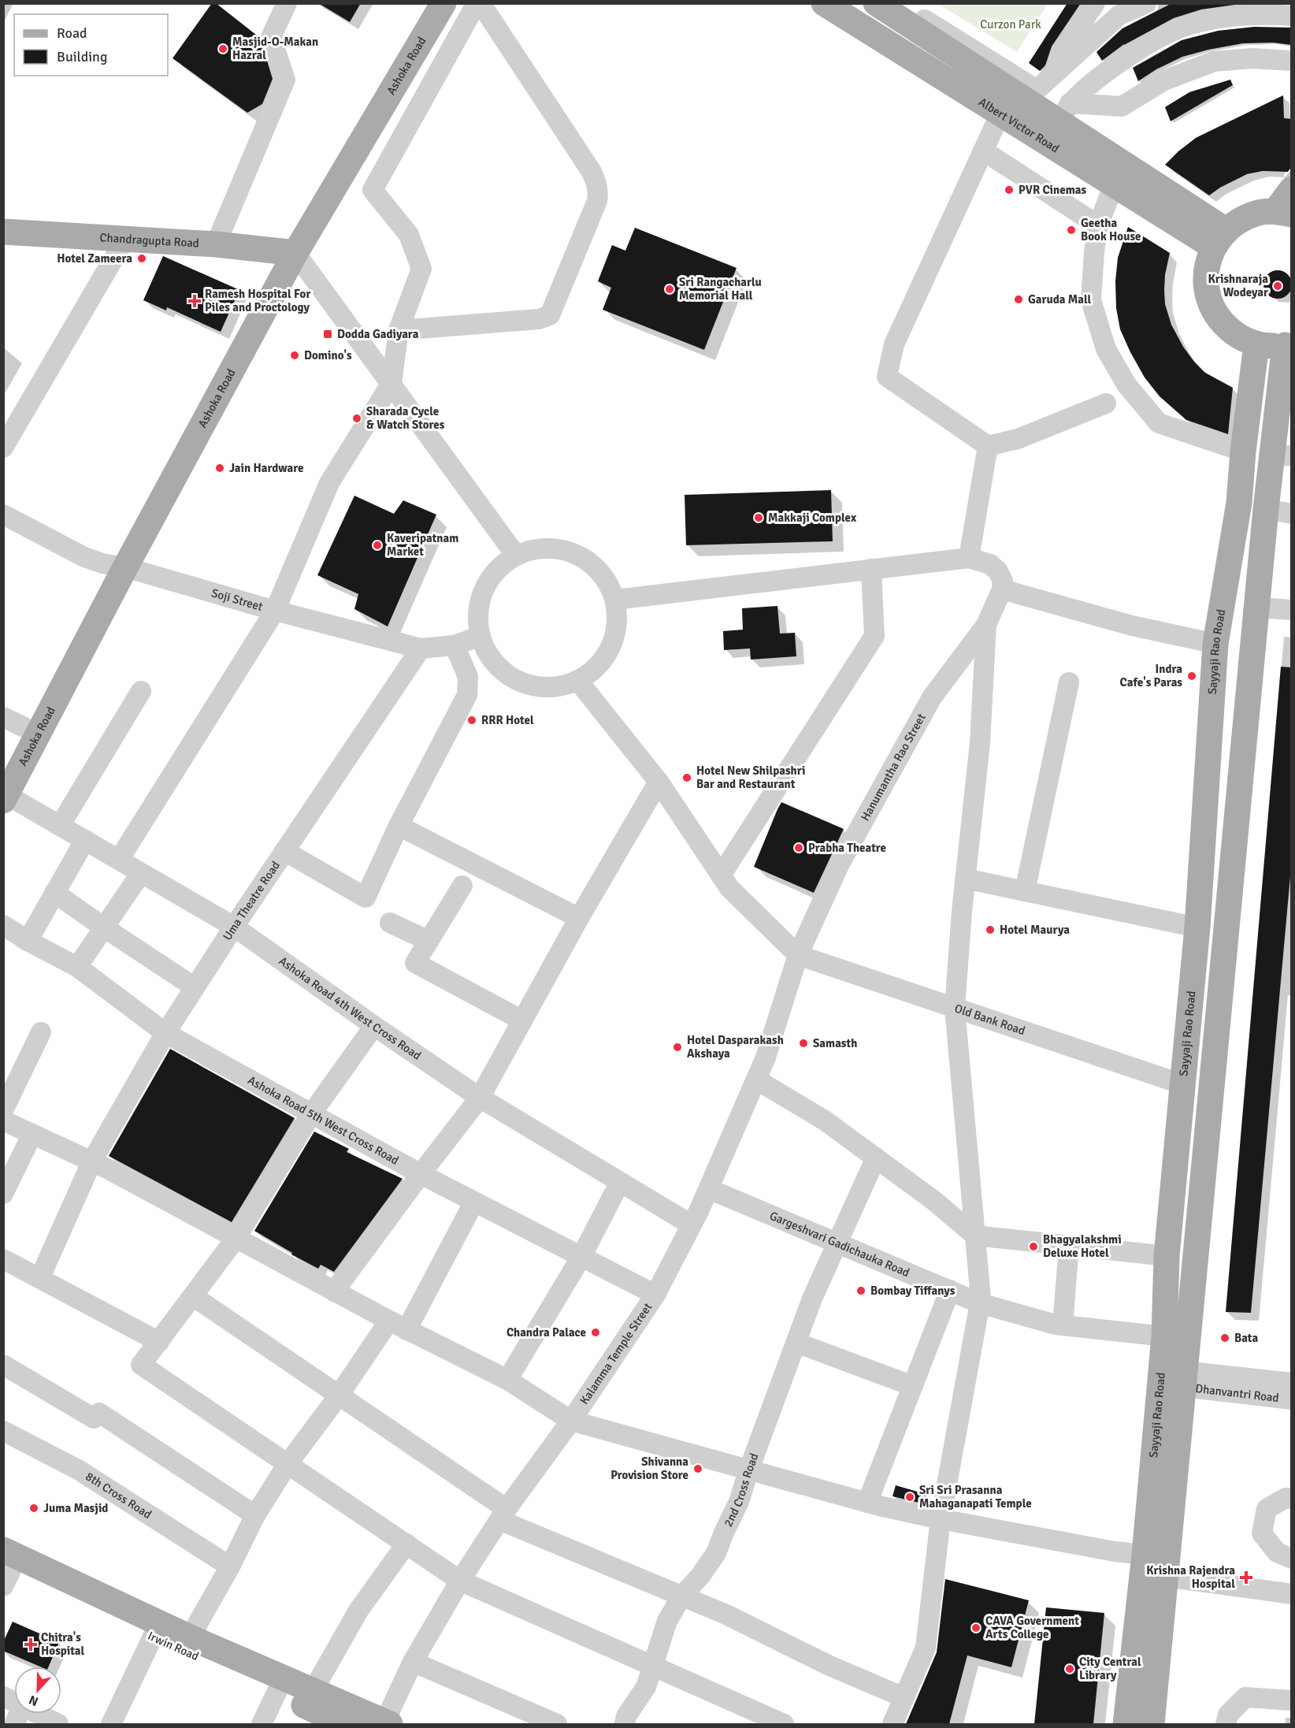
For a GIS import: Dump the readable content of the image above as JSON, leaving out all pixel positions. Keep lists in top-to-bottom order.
{
  "streets": {
    "main road": [
      "Ashoka Road",
      "Albert Victor Road",
      "Chandragupta Road",
      "Sayyaji Rao Road",
      "Irwin Road"
    ],
    "street": [
      "Soji Street",
      "Hanumantha Rao Street",
      "Uma Theatre Road",
      "Ashoka Road 4th West Cross Road",
      "Old Bank Road",
      "Ashoka Road 5th West Cross Road",
      "Gargeshvari Gadichauka Road",
      "Kalamma Temple Street",
      "Dhanvantri Road",
      "2nd Cross Road",
      "8th Cross Road"
    ]
  },
  "crossings": [
    ["Ashoka Road", "Chandragupta Road"],
    ["Ashoka Road", "Soji Street"],
    ["Ashoka Road", "Ashoka Road 4th West Cross Road"],
    ["Soji Street", "Uma Theatre Road"],
    ["Sayyaji Rao Road", "Old Bank Road"],
    ["Sayyaji Rao Road", "Gargeshvari Gadichauka Road"],
    ["Sayyaji Rao Road", "Dhanvantri Road"],
    ["Hanumantha Rao Street", "Old Bank Road"],
    ["Hanumantha Rao Street", "Kalamma Temple Street"],
    ["Uma Theatre Road", "Ashoka Road 4th West Cross Road"],
    ["Uma Theatre Road", "Ashoka Road 5th West Cross Road"],
    ["Ashoka Road 4th West Cross Road", "Kalamma Temple Street"],
    ["Old Bank Road", "Kalamma Temple Street"],
    ["Ashoka Road 5th West Cross Road", "Kalamma Temple Street"],
    ["Gargeshvari Gadichauka Road", "Kalamma Temple Street"],
    ["Gargeshvari Gadichauka Road", "2nd Cross Road"]
  ],
  "parks": ["Curzon Park"],
  "places": {
    "other": [
      "Masjid-O-Makan Hazral",
      "PVR Cinemas",
      "Geetha Book House",
      "Hotel Zameera",
      "Krishnaraja Wodeyar",
      "Sri Rangacharlu Memorial Hall",
      "Garuda Mall",
      "Domino's",
      "Sharada Cycle & Watch Stores",
      "Jain Hardware",
      "Makkaji Complex",
      "Kaveripatnam Market",
      "Indra Cafe's Paras",
      "RRR Hotel",
      "Hotel New Shilpashri Bar and Restaurant",
      "Prabha Theatre",
      "Hotel Maurya",
      "Samasth",
      "Hotel Dasparakash Akshaya",
      "Bhagyalakshmi Deluxe Hotel",
      "Bombay Tiffanys",
      "Chandra Palace",
      "Bata",
      "Shivanna Provision Store",
      "Sri Sri Prasanna Mahaganapati Temple",
      "Juma Masjid",
      "CAVA Government Arts College",
      "City Central Library"
    ],
    "health": ["Ramesh Hospital For Piles and Proctology", "Krishna Rajendra Hospital", "Chitra's Hospital"],
    "transit": ["Dodda Gadiyara"]
  },
  "legend": ["Road", "Building"],
  "north": "bottom"
}
